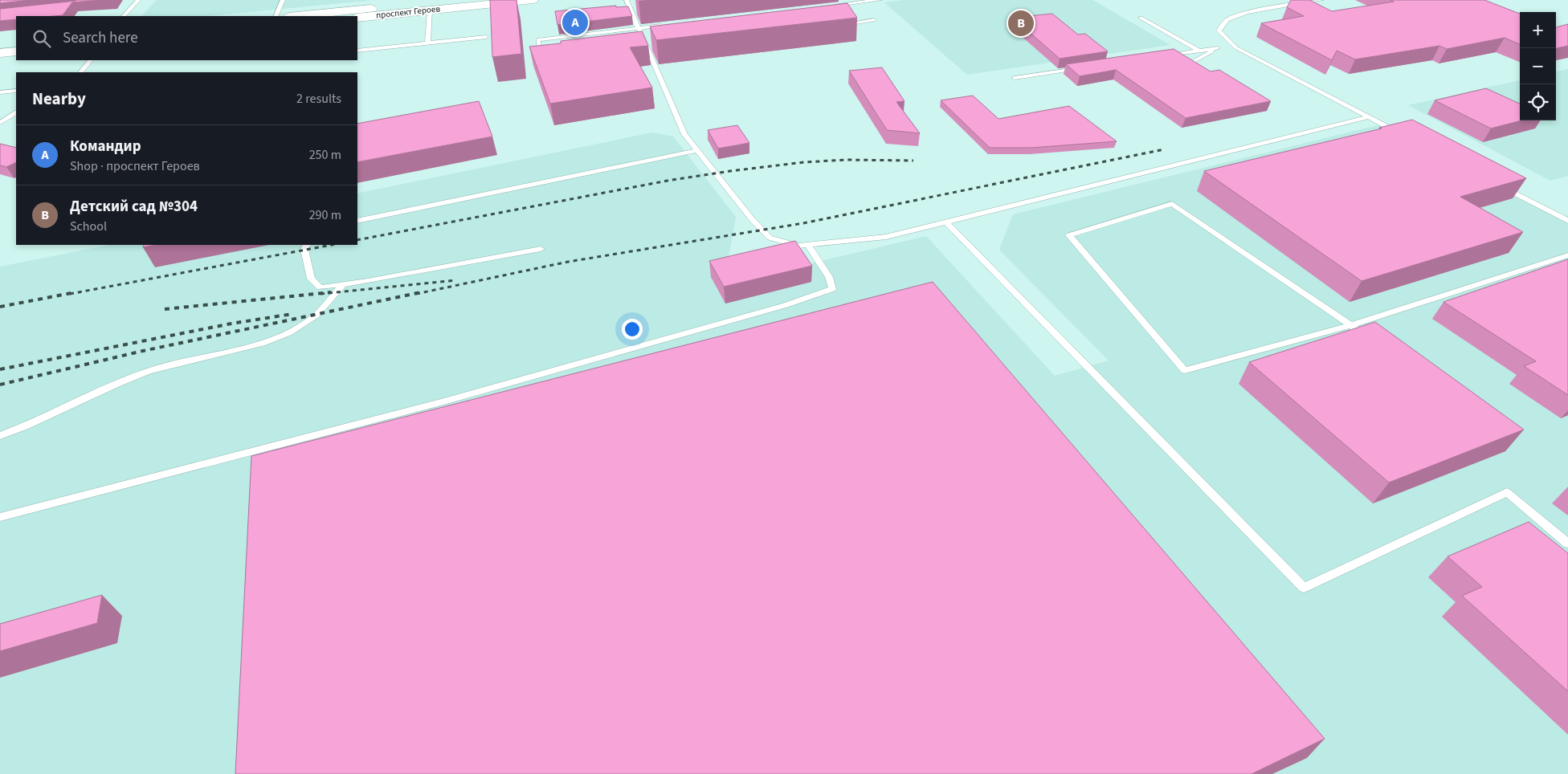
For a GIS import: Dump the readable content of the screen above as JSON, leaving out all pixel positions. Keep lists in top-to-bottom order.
{
  "streets": {
    "main road": ["проспект Героев"]
  },
  "page": {
    "pins": ["A", "B"],
    "map_buttons": ["+", "−"],
    "search": "Search here",
    "heading": ["Nearby", "2 results"],
    "list": [
      {
        "mark": "A",
        "name": "Командир",
        "note": "Shop · проспект Героев",
        "value": "250 m"
      },
      {
        "mark": "B",
        "name": "Детский сад №304",
        "note": "School",
        "value": "290 m"
      }
    ]
  }
}
